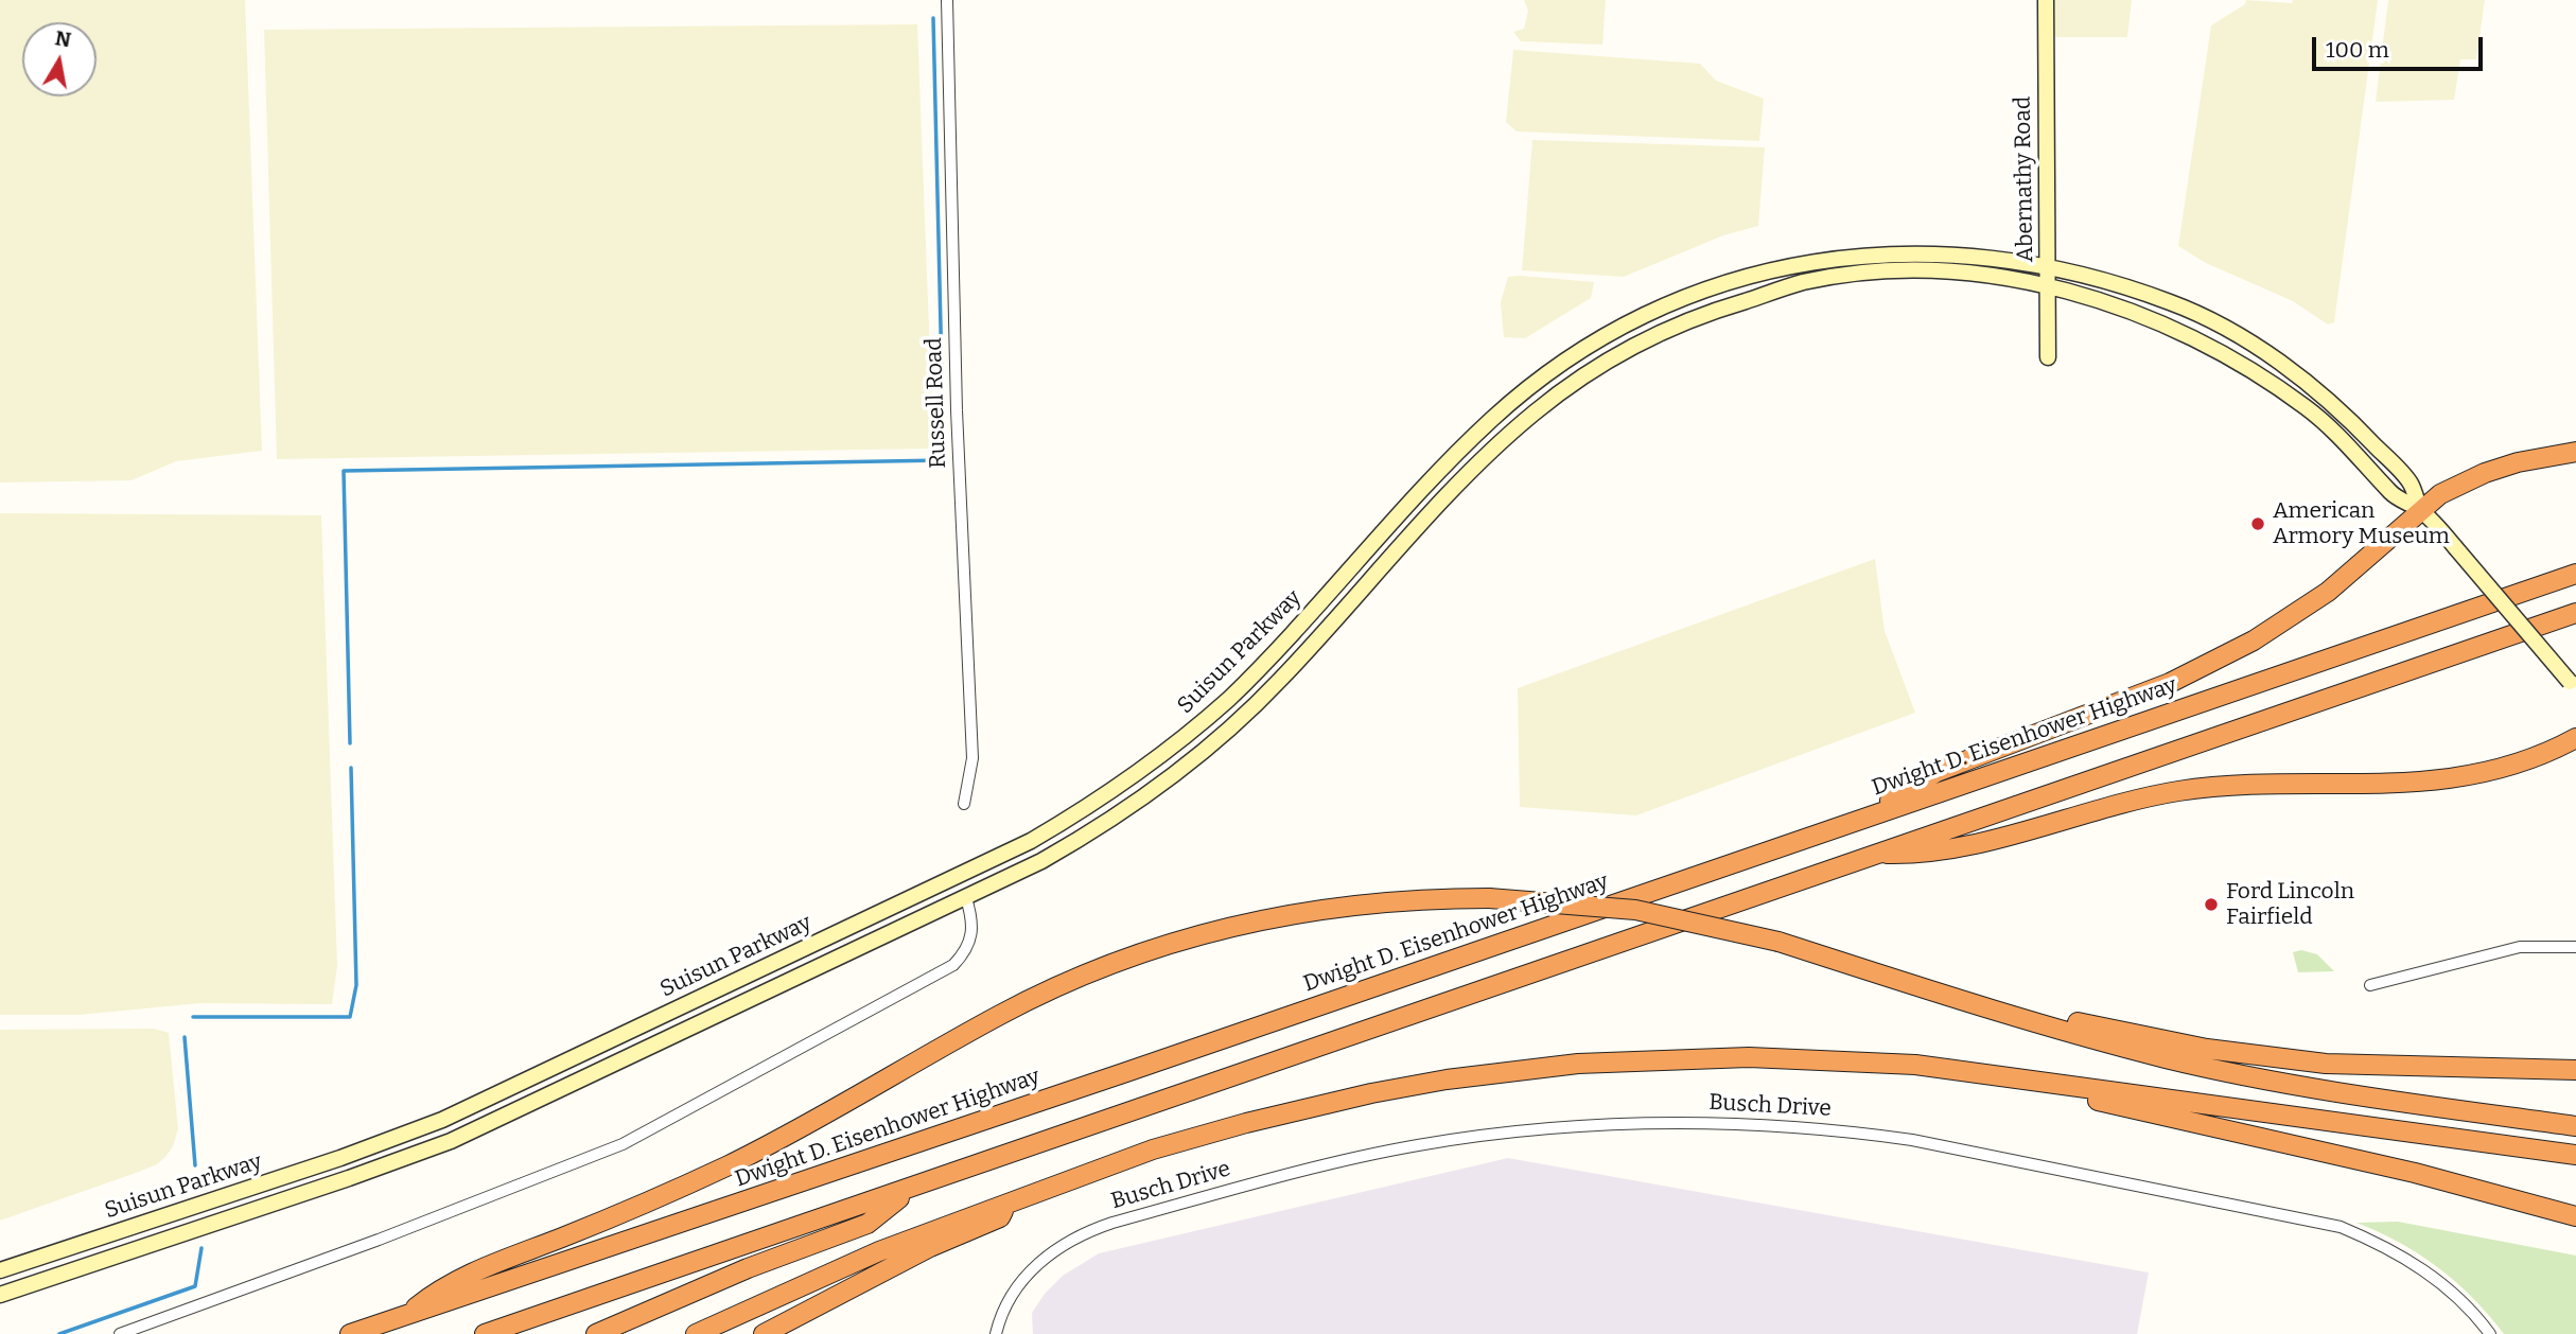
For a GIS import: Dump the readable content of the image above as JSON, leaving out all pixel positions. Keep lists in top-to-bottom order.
{
  "streets": {
    "highway": ["Dwight D. Eisenhower Highway"],
    "main road": ["Abernathy Road", "Suisun Parkway"],
    "street": ["Russell Road", "Busch Drive"]
  },
  "crossings": [
    ["Abernathy Road", "Suisun Parkway"]
  ],
  "places": ["American Armory Museum", "Ford Lincoln Fairfield"],
  "scale_bar": "100 m",
  "north": "top"
}
